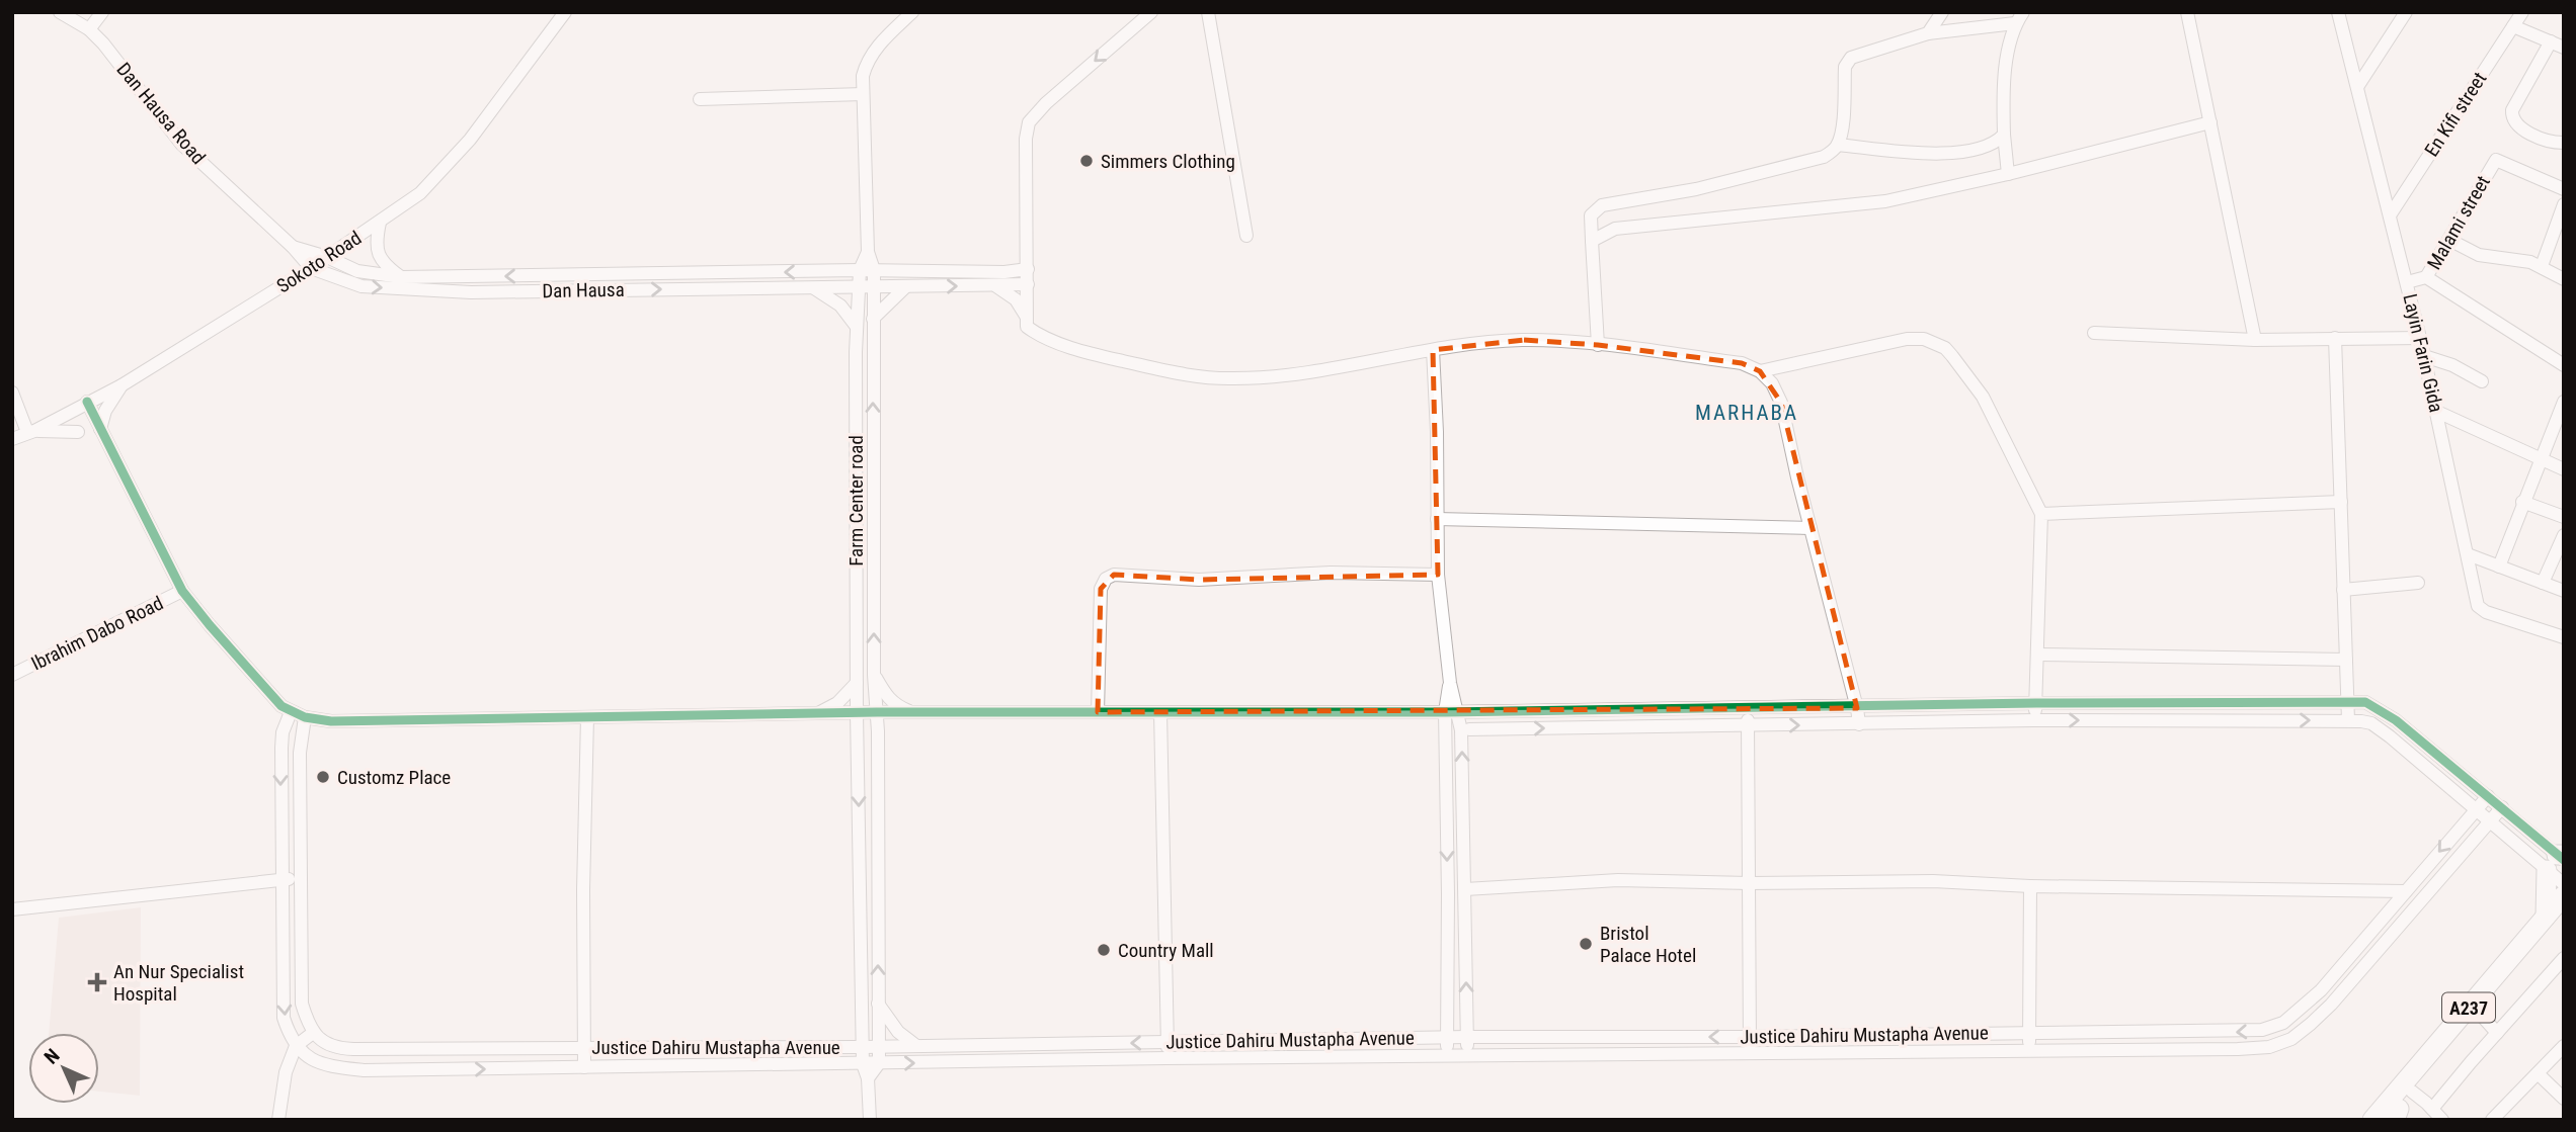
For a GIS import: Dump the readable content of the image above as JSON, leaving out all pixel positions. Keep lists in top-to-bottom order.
{
  "streets": {
    "highway": ["A237"],
    "street": [
      "Dan Hausa Road",
      "En Kifi street",
      "Malami street",
      "Sokoto Road",
      "Dan Hausa",
      "Layin Farin Gida",
      "Farm Center road",
      "Ibrahim Dabo Road",
      "Justice Dahiru Mustapha Avenue"
    ]
  },
  "crossings": [
    ["Dan Hausa Road", "Sokoto Road"],
    ["Dan Hausa Road", "Dan Hausa"],
    ["En Kifi street", "Layin Farin Gida"],
    ["Sokoto Road", "Dan Hausa"],
    ["Dan Hausa", "Farm Center road"],
    ["Farm Center road", "Justice Dahiru Mustapha Avenue"]
  ],
  "districts": ["MARHABA"],
  "places": {
    "other": [
      "Simmers Clothing",
      "Customz Place",
      "Bristol Palace Hotel",
      "Country Mall"
    ],
    "health": ["An Nur Specialist Hospital"]
  },
  "north": "top left"
}
